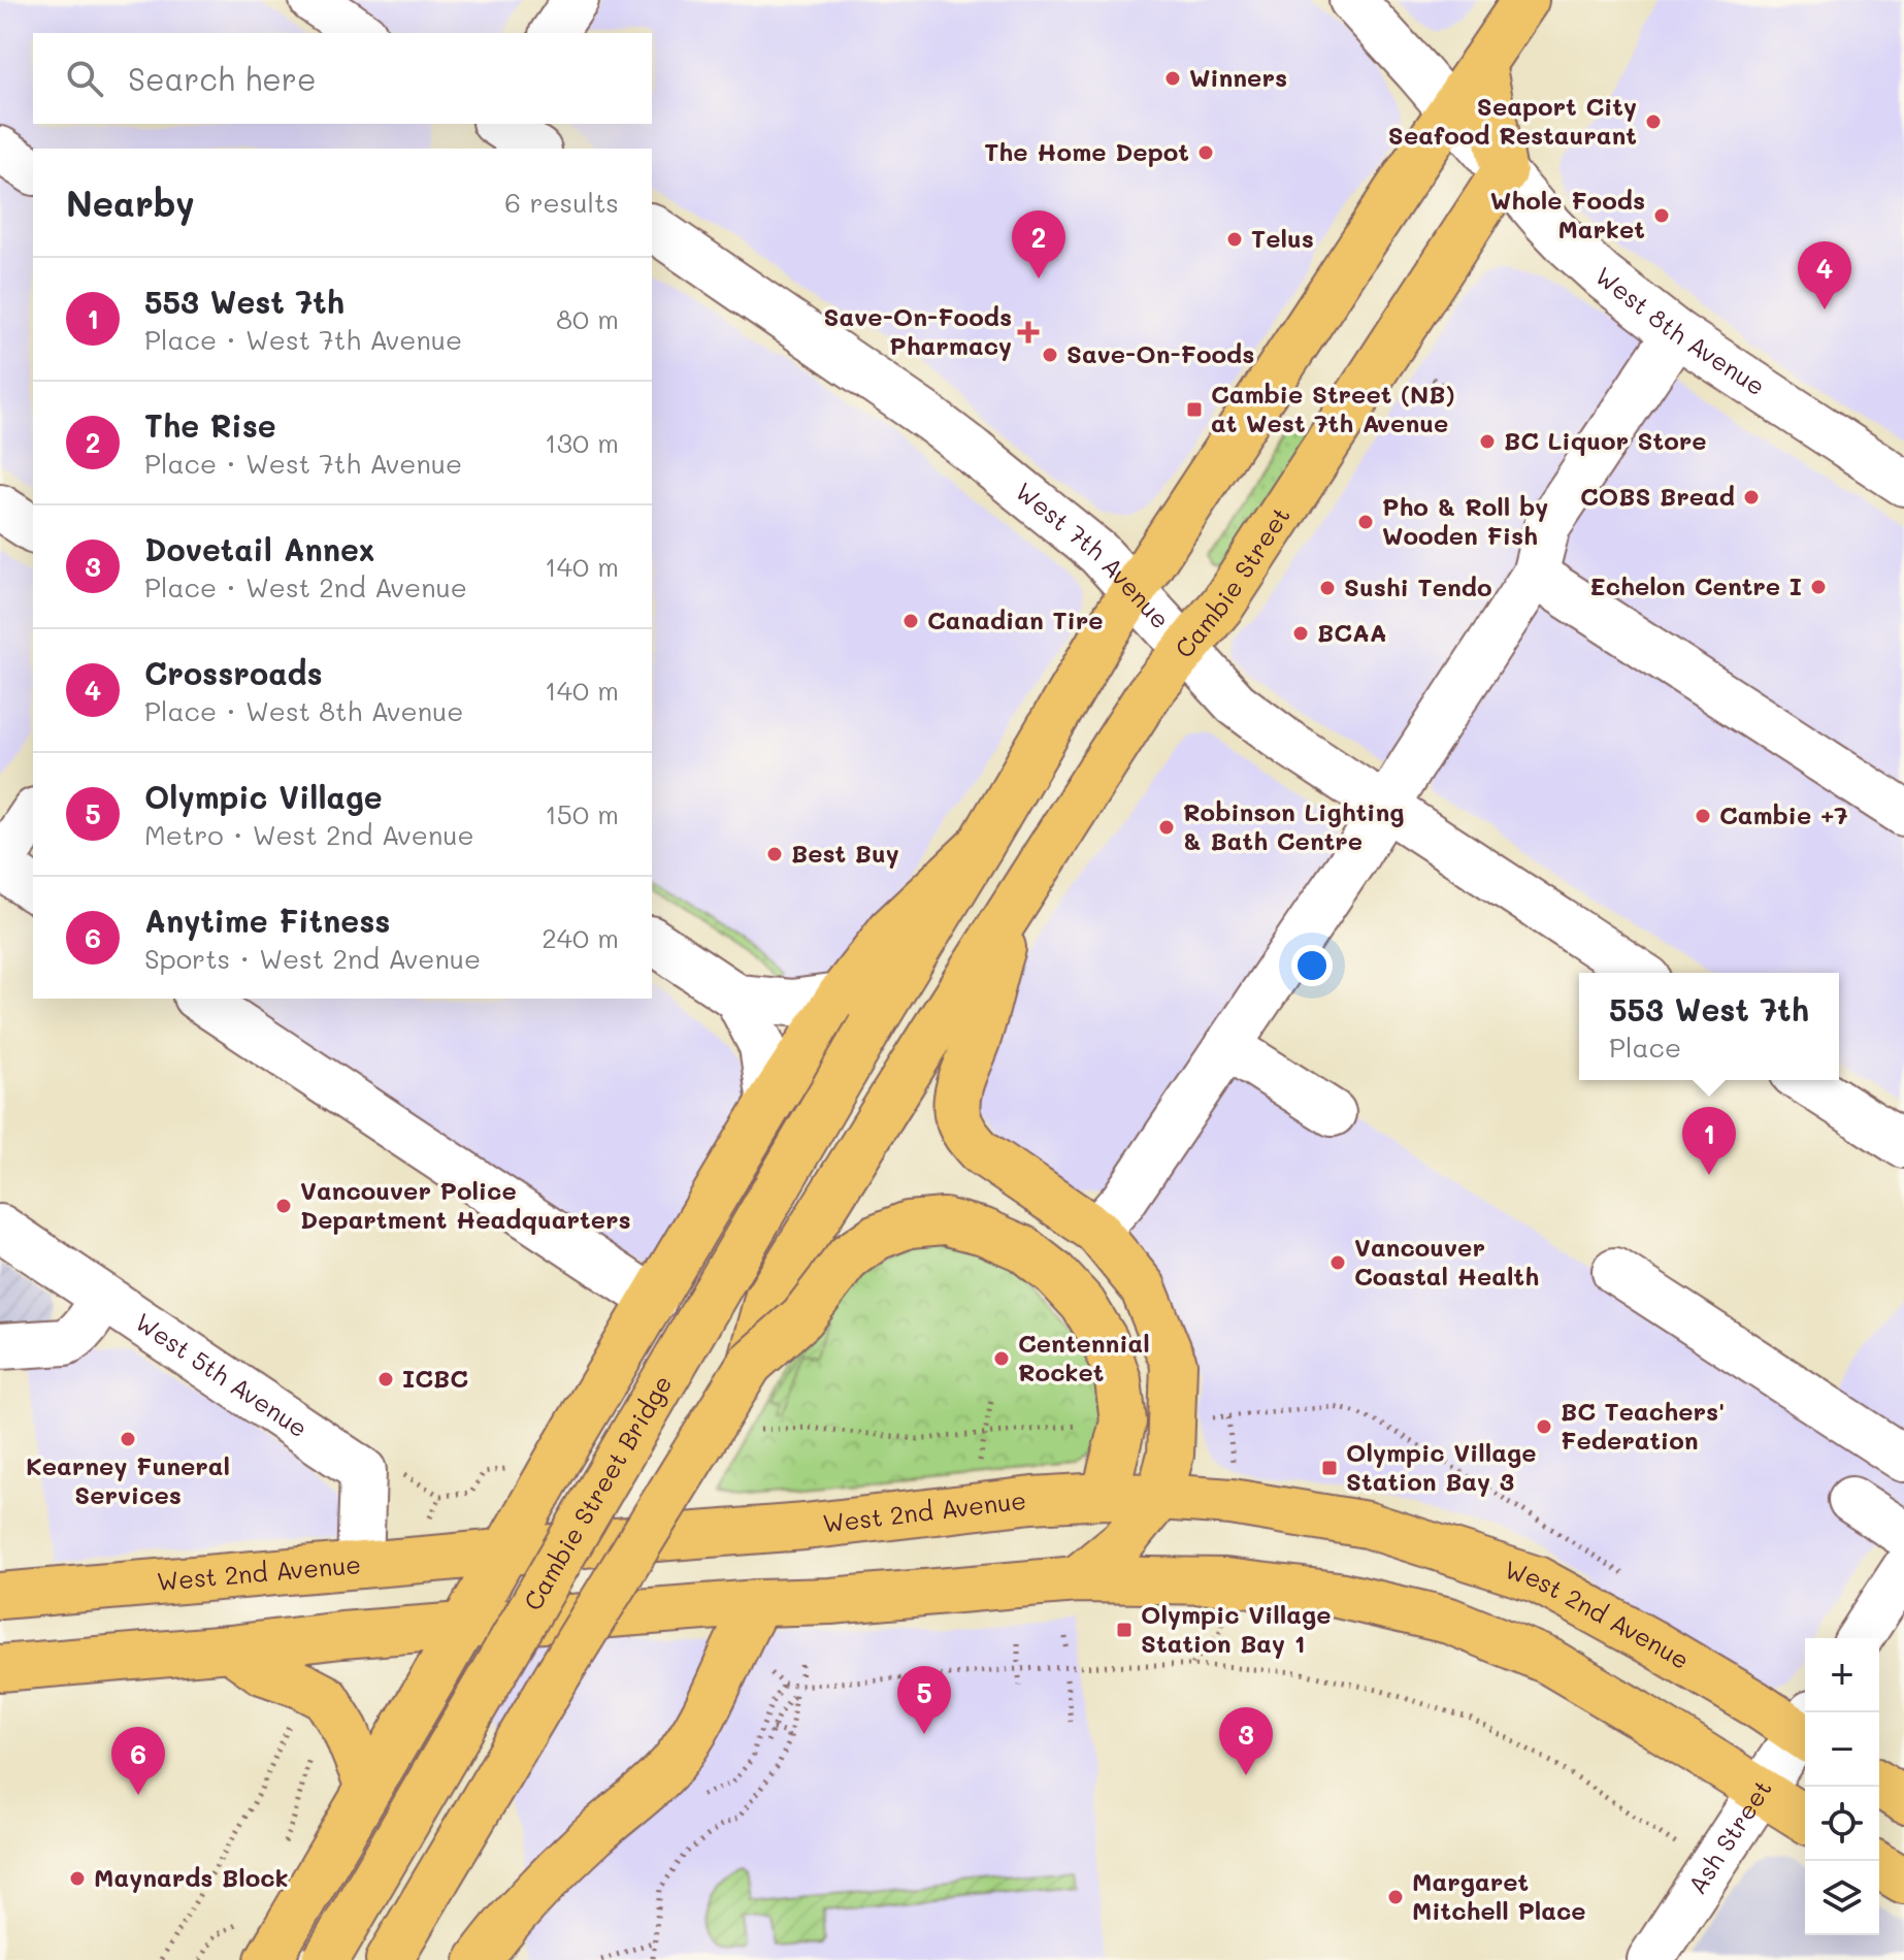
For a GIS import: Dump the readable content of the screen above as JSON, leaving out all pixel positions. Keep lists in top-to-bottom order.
{
  "streets": {
    "main road": ["Cambie Street", "Cambie Street Bridge", "West 2nd Avenue"],
    "street": [
      "West 8th Avenue",
      "West 7th Avenue",
      "West 5th Avenue",
      "Ash Street"
    ]
  },
  "crossings": [
    ["West 8th Avenue", "Cambie Street"],
    ["West 7th Avenue", "Cambie Street"],
    ["West 5th Avenue", "West 2nd Avenue"]
  ],
  "places": {
    "other": [
      "Winners",
      "Seaport City Seafood Restaurant",
      "The Home Depot",
      "Whole Foods Market",
      "Telus",
      "Save-On-Foods",
      "BC Liquor Store",
      "COBS Bread",
      "Pho & Roll by Wooden Fish",
      "Echelon Centre I",
      "Sushi Tendo",
      "Canadian Tire",
      "BCAA",
      "Cambie +7",
      "Robinson Lighting & Bath Centre",
      "Best Buy",
      "Vancouver Police Department Headquarters",
      "Vancouver Coastal Health",
      "Centennial Rocket",
      "ICBC",
      "BC Teachers' Federation",
      "Kearney Funeral Services",
      "Maynards Block",
      "Margaret Mitchell Place"
    ],
    "health": ["Save-On-Foods Pharmacy"],
    "transit": ["Cambie Street (NB) at West 7th Avenue", "Olympic Village Station Bay 3", "Olympic Village Station Bay 1"]
  },
  "page": {
    "search": "Search here",
    "heading": ["Nearby", "6 results"],
    "pins": [
      "2",
      "4",
      "1",
      "5",
      "3",
      "6"
    ],
    "list": [
      {
        "mark": "1",
        "name": "553 West 7th",
        "note": "Place · West 7th Avenue",
        "value": "80 m"
      },
      {
        "mark": "2",
        "name": "The Rise",
        "note": "Place · West 7th Avenue",
        "value": "130 m"
      },
      {
        "mark": "3",
        "name": "Dovetail Annex",
        "note": "Place · West 2nd Avenue",
        "value": "140 m"
      },
      {
        "mark": "4",
        "name": "Crossroads",
        "note": "Place · West 8th Avenue",
        "value": "140 m"
      },
      {
        "mark": "5",
        "name": "Olympic Village",
        "note": "Metro · West 2nd Avenue",
        "value": "150 m"
      },
      {
        "mark": "6",
        "name": "Anytime Fitness",
        "note": "Sports · West 2nd Avenue",
        "value": "240 m"
      }
    ],
    "popup": ["553 West 7th", "Place"],
    "map_buttons": ["+", "−"]
  }
}
